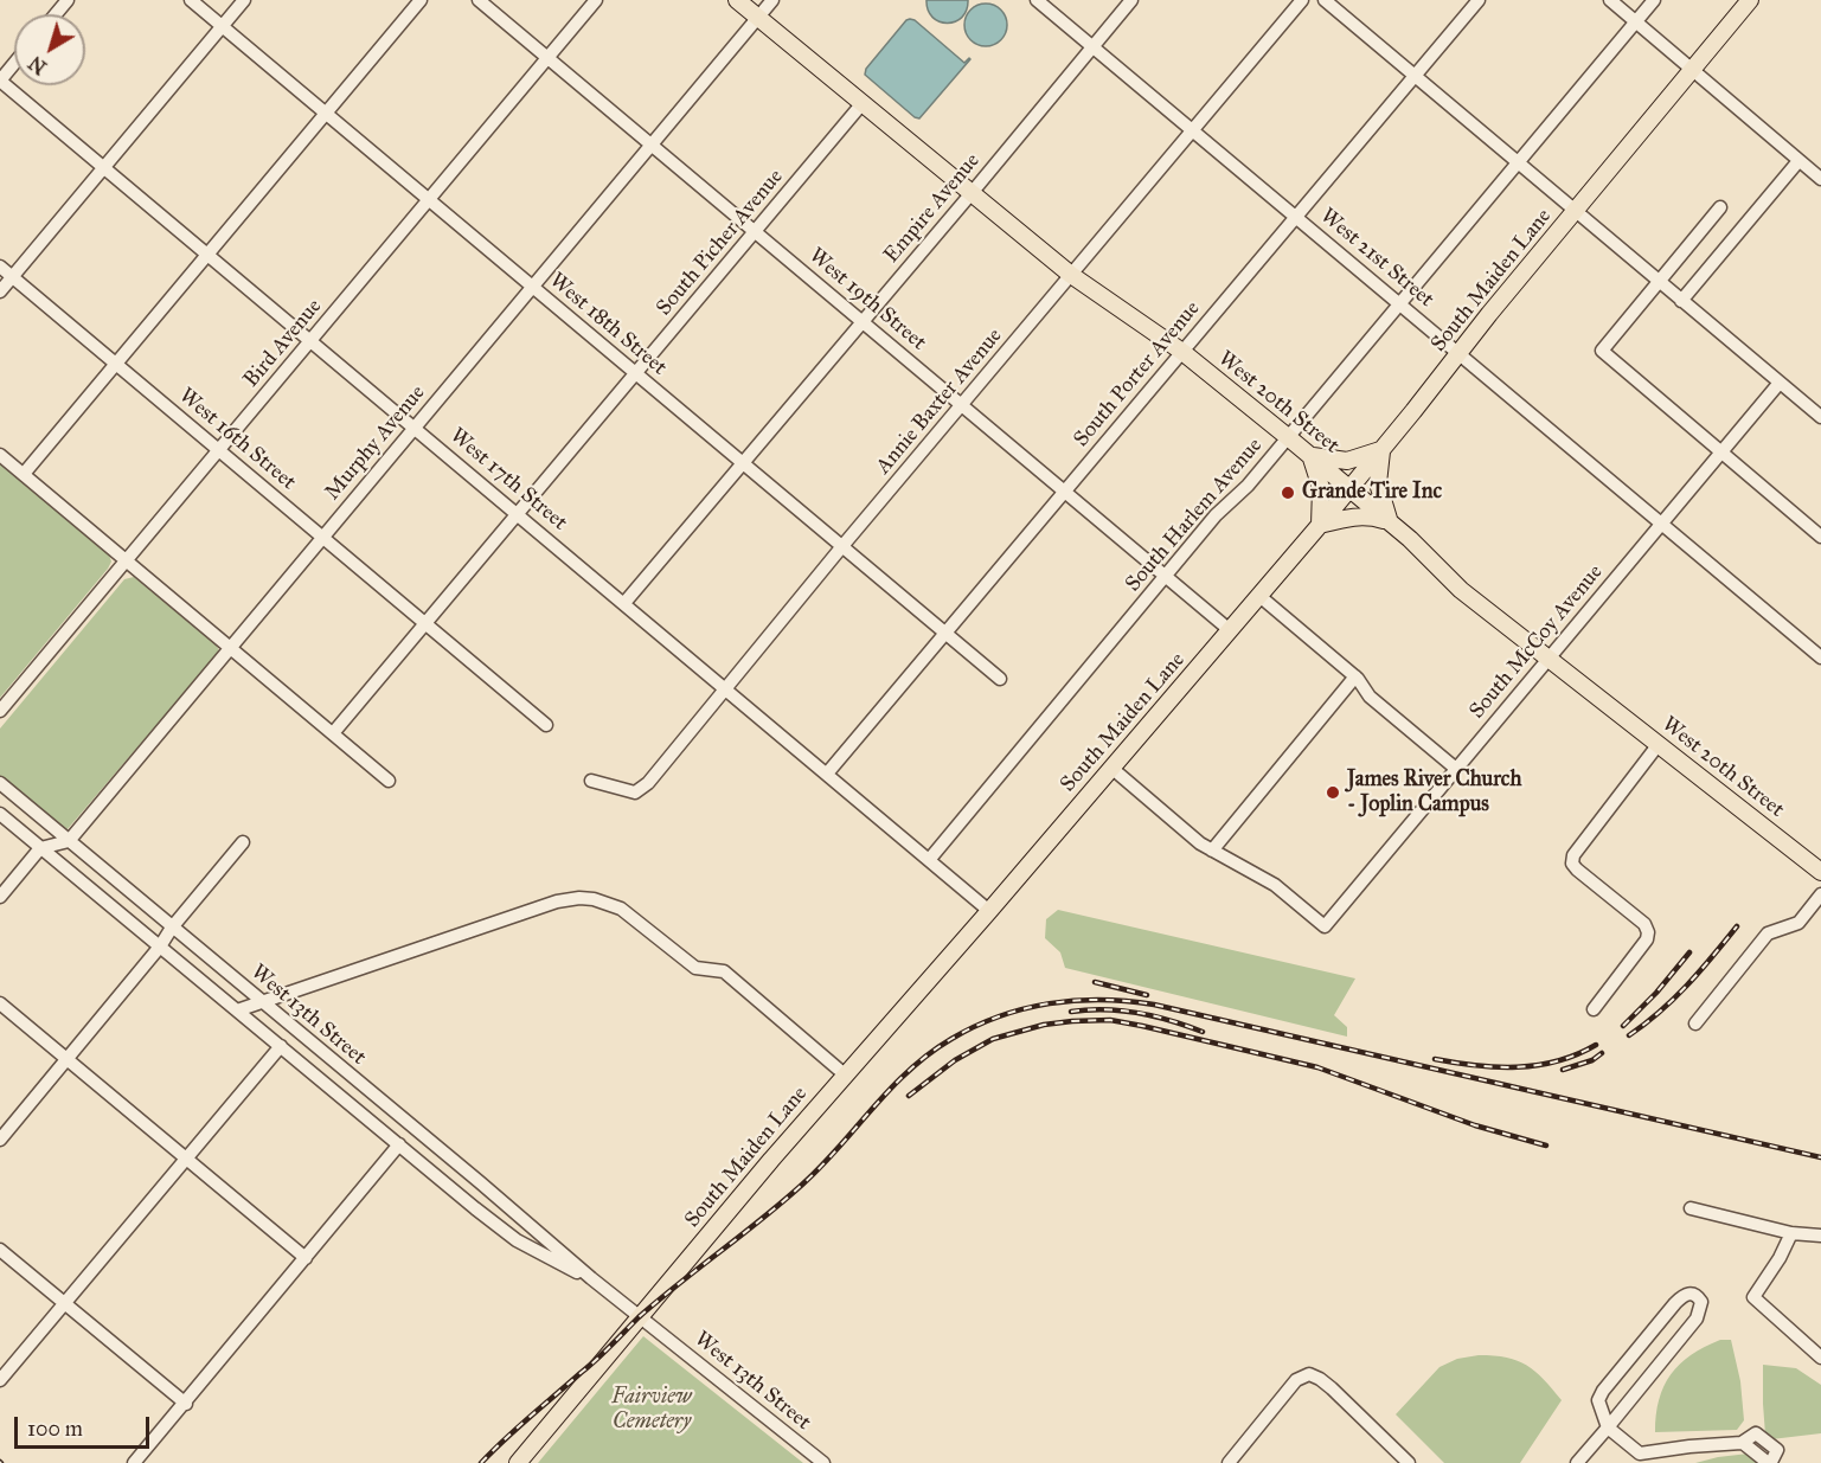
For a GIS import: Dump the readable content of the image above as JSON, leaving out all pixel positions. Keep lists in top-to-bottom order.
{
  "streets": {
    "main road": ["South Maiden Lane", "West 20th Street"],
    "street": [
      "Empire Avenue",
      "South Picher Avenue",
      "West 21st Street",
      "West 19th Street",
      "West 18th Street",
      "Bird Avenue",
      "South Porter Avenue",
      "Annie Baxter Avenue",
      "West 16th Street",
      "Murphy Avenue",
      "West 17th Street",
      "South Harlem Avenue",
      "South McCoy Avenue",
      "West 13th Street"
    ]
  },
  "crossings": [
    ["Empire Avenue", "West 21st Street"],
    ["Empire Avenue", "West 19th Street"],
    ["Empire Avenue", "West 18th Street"],
    ["Empire Avenue", "West 20th Street"],
    ["Empire Avenue", "West 17th Street"],
    ["South Picher Avenue", "West 19th Street"],
    ["South Picher Avenue", "West 18th Street"],
    ["South Picher Avenue", "West 20th Street"],
    ["South Picher Avenue", "West 16th Street"],
    ["South Picher Avenue", "West 17th Street"],
    ["West 21st Street", "South Maiden Lane"],
    ["West 21st Street", "South Porter Avenue"],
    ["West 21st Street", "Annie Baxter Avenue"],
    ["West 21st Street", "South Harlem Avenue"],
    ["West 21st Street", "South McCoy Avenue"],
    ["South Maiden Lane", "West 19th Street"],
    ["South Maiden Lane", "West 20th Street"],
    ["South Maiden Lane", "West 17th Street"],
    ["South Maiden Lane", "West 13th Street"],
    ["West 19th Street", "Bird Avenue"],
    ["West 19th Street", "South Porter Avenue"],
    ["West 19th Street", "Annie Baxter Avenue"],
    ["West 19th Street", "Murphy Avenue"],
    ["West 19th Street", "South Harlem Avenue"],
    ["West 18th Street", "Bird Avenue"],
    ["West 18th Street", "South Porter Avenue"],
    ["West 18th Street", "Annie Baxter Avenue"],
    ["West 18th Street", "Murphy Avenue"],
    ["Bird Avenue", "West 16th Street"],
    ["Bird Avenue", "West 17th Street"],
    ["South Porter Avenue", "West 20th Street"],
    ["South Porter Avenue", "West 17th Street"],
    ["Annie Baxter Avenue", "West 20th Street"],
    ["Annie Baxter Avenue", "West 17th Street"],
    ["West 20th Street", "Murphy Avenue"],
    ["West 20th Street", "South Harlem Avenue"],
    ["West 20th Street", "South McCoy Avenue"],
    ["West 16th Street", "Murphy Avenue"],
    ["Murphy Avenue", "West 17th Street"],
    ["Murphy Avenue", "West 13th Street"],
    ["West 17th Street", "South Harlem Avenue"]
  ],
  "parks": ["Fairview Cemetery"],
  "places": ["Grande Tire Inc", "James River Church - Joplin Campus"],
  "scale_bar": "100 m",
  "north": "bottom left"
}
